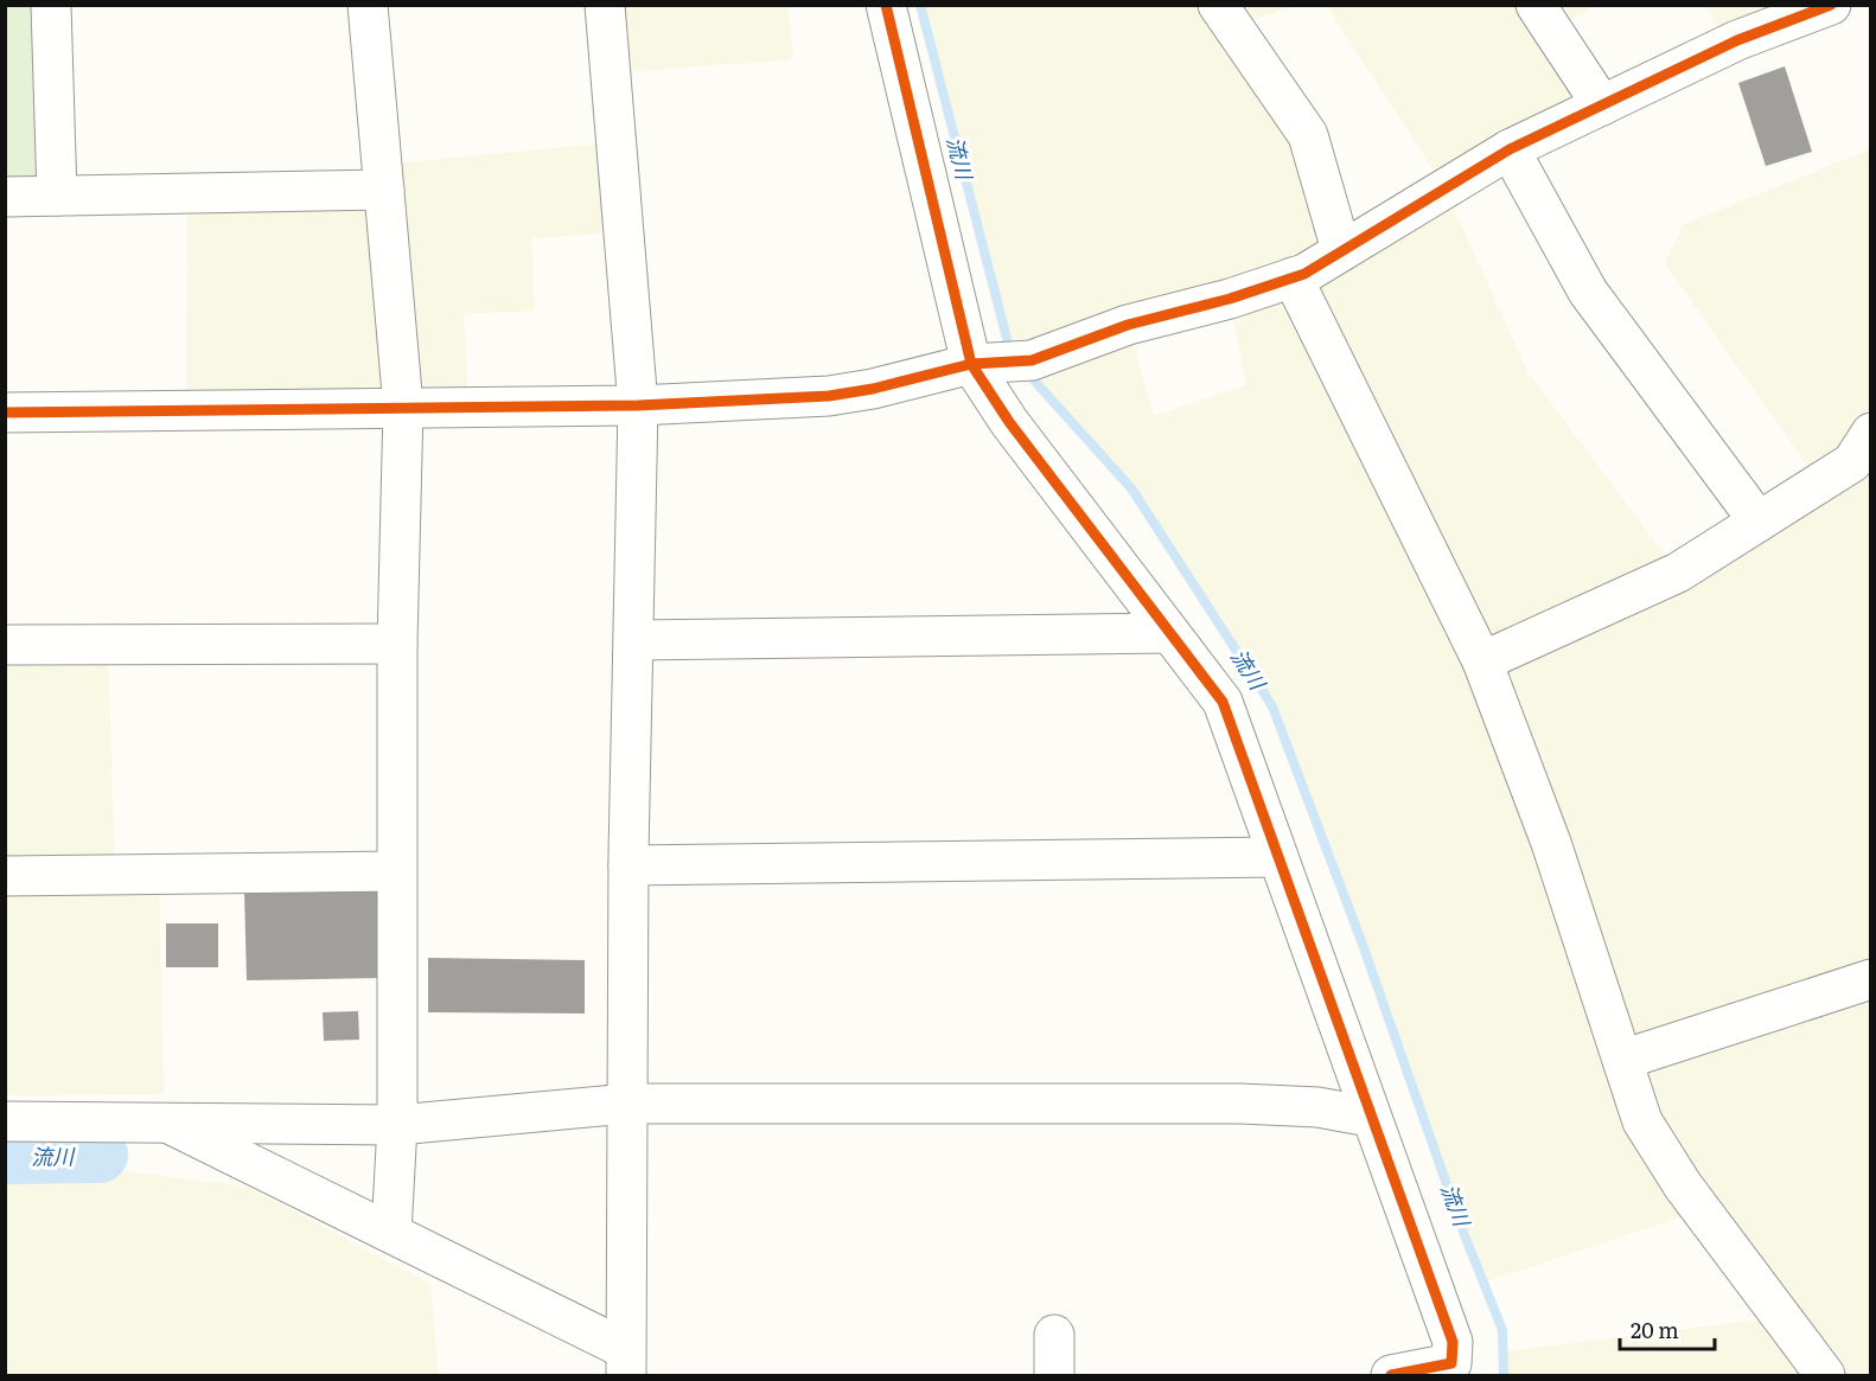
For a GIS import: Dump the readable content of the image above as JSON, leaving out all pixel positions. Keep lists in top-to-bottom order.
{
  "water": ["流川"],
  "scale_bar": "20 m"
}
